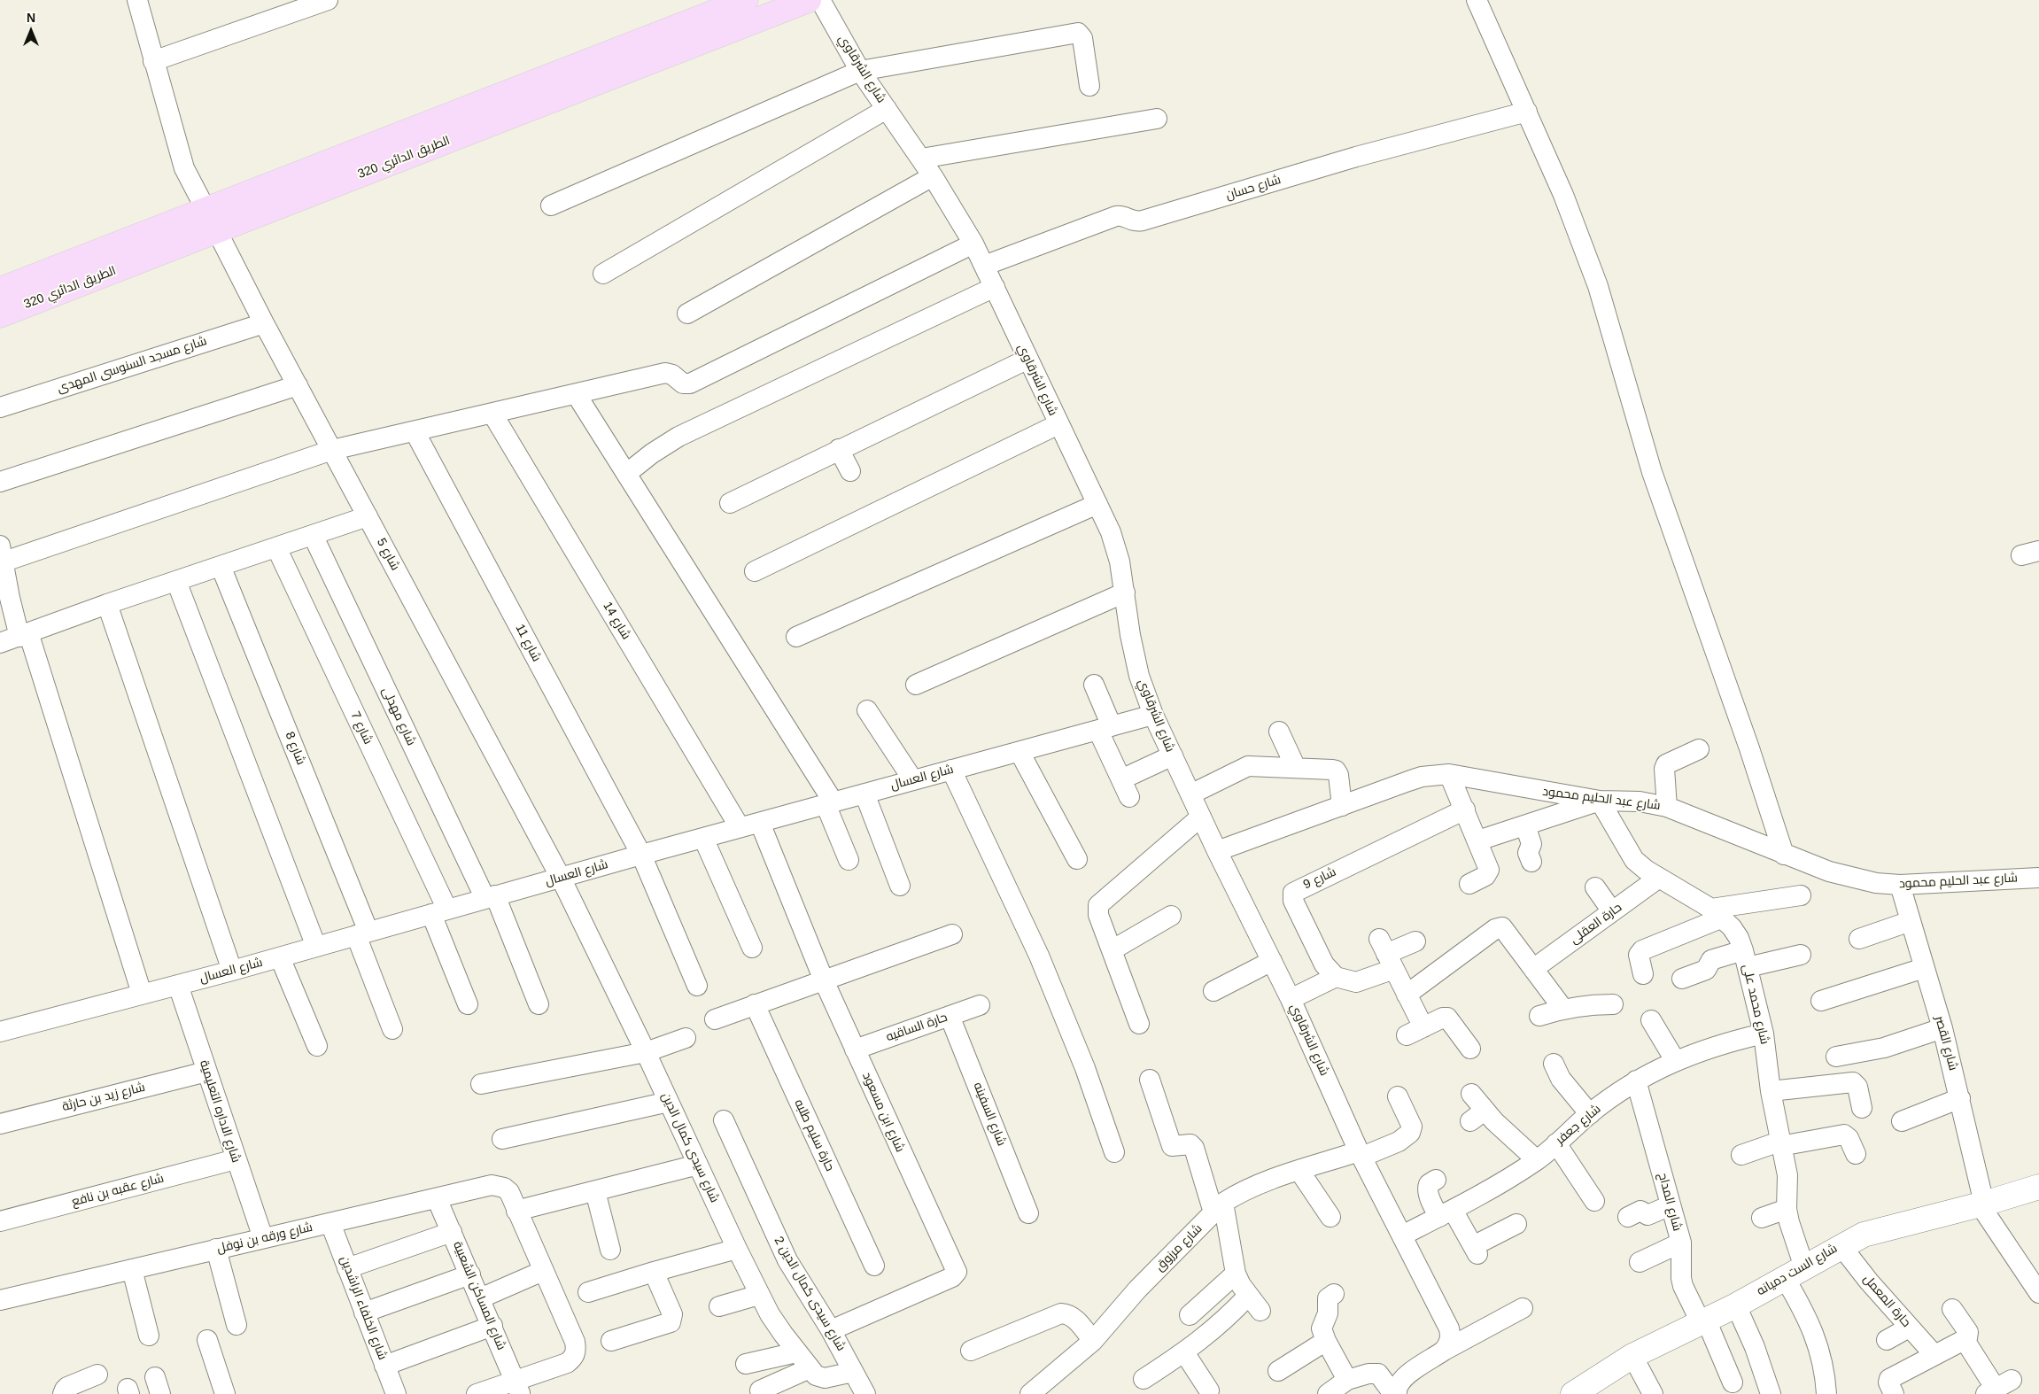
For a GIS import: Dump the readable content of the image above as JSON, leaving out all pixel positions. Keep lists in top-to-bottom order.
{
  "streets": {
    "main road": ["الطريق الدائري 320"],
    "street": [
      "شارع الشرقاوي",
      "شارع حسان",
      "شارع مسجد السنوسى المهدى",
      "شارع 5",
      "شارع 14",
      "شارع 11",
      "شارع مهدلى",
      "شارع 7",
      "شارع 8",
      "شارع العسال",
      "شارع عبد الحليم محمود",
      "شارع 9",
      "حارة العقلى",
      "شارع محمد على",
      "حارة الساقيه",
      "شارع القصر",
      "شارع زيد بن حارثة",
      "شارع الاداره التعليمية",
      "شارع ابن مسعود",
      "شارع السفينه",
      "شارع جعفر",
      "حارة سليم طلبه",
      "شارع سيدى كمال الدين",
      "شارع عقبه بن نافع",
      "شارع المداح",
      "شارع ورقه بن نوفل",
      "شارع مرزوق",
      "شارع الست دميانه",
      "شارع سيدى كمال الدين 2",
      "شارع المساكن الشعبية",
      "حارة المعمل",
      "شارع الخلفاء الراشدين"
    ]
  },
  "crossings": [
    ["شارع الشرقاوي", "شارع حسان"],
    ["شارع الشرقاوي", "شارع العسال"],
    ["شارع الشرقاوي", "شارع عبد الحليم محمود"],
    ["شارع الشرقاوي", "شارع جعفر"],
    ["شارع الشرقاوي", "شارع مرزوق"],
    ["الطريق الدائري 320", "شارع 5"],
    ["شارع مسجد السنوسى المهدى", "شارع 5"],
    ["شارع 5", "شارع العسال"],
    ["شارع 5", "شارع سيدى كمال الدين"],
    ["شارع 14", "شارع العسال"],
    ["شارع 11", "شارع العسال"],
    ["شارع مهدلى", "شارع العسال"],
    ["شارع 7", "شارع العسال"],
    ["شارع 8", "شارع العسال"],
    ["شارع العسال", "شارع الاداره التعليمية"],
    ["شارع العسال", "شارع ابن مسعود"],
    ["شارع العسال", "شارع سيدى كمال الدين"],
    ["شارع عبد الحليم محمود", "شارع محمد على"],
    ["شارع عبد الحليم محمود", "شارع القصر"],
    ["حارة العقلى", "شارع محمد على"],
    ["شارع محمد على", "شارع جعفر"],
    ["شارع محمد على", "شارع الست دميانه"],
    ["حارة الساقيه", "شارع ابن مسعود"],
    ["حارة الساقيه", "شارع السفينه"],
    ["شارع القصر", "شارع الست دميانه"],
    ["شارع زيد بن حارثة", "شارع الاداره التعليمية"],
    ["شارع الاداره التعليمية", "شارع عقبه بن نافع"],
    ["شارع الاداره التعليمية", "شارع ورقه بن نوفل"],
    ["شارع ابن مسعود", "شارع سيدى كمال الدين 2"],
    ["شارع جعفر", "شارع المداح"],
    ["شارع سيدى كمال الدين", "شارع سيدى كمال الدين 2"],
    ["شارع المداح", "شارع الست دميانه"],
    ["شارع ورقه بن نوفل", "شارع المساكن الشعبية"],
    ["شارع ورقه بن نوفل", "شارع الخلفاء الراشدين"],
    ["شارع الست دميانه", "حارة المعمل"]
  ],
  "north": "top"
}
